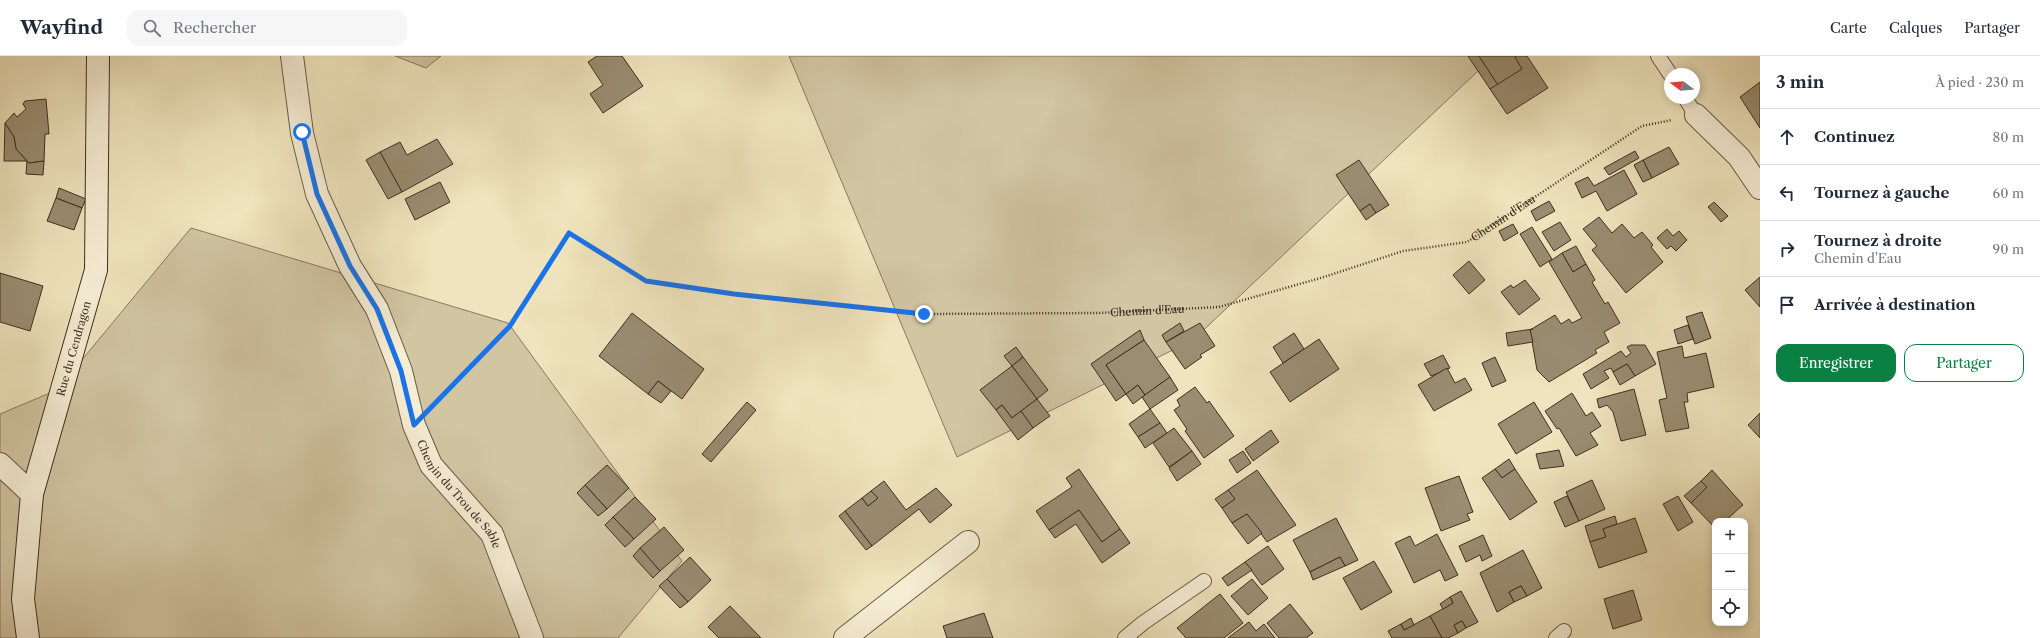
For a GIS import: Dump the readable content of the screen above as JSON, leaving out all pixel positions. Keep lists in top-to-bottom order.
{
  "streets": {
    "street": ["Rue du Cendragon", "Chemin du Trou de Sable"],
    "path": ["Chemin d'Eau"]
  },
  "crossings": [
    ["Chemin d'Eau", "Chemin du Trou de Sable"]
  ],
  "north": "left",
  "page": {
    "header": "Wayfind",
    "search": "Rechercher",
    "nav": ["Carte", "Calques", "Partager"],
    "heading": ["3 min", "À pied · 230 m"],
    "list": [
      ["Continuez", "80 m"],
      ["Tournez à gauche", "60 m"],
      ["Tournez à droite", "Chemin d'Eau", "90 m"],
      "Arrivée à destination"
    ],
    "buttons": ["Enregistrer", "Partager"],
    "map_buttons": ["+", "−"]
  }
}
